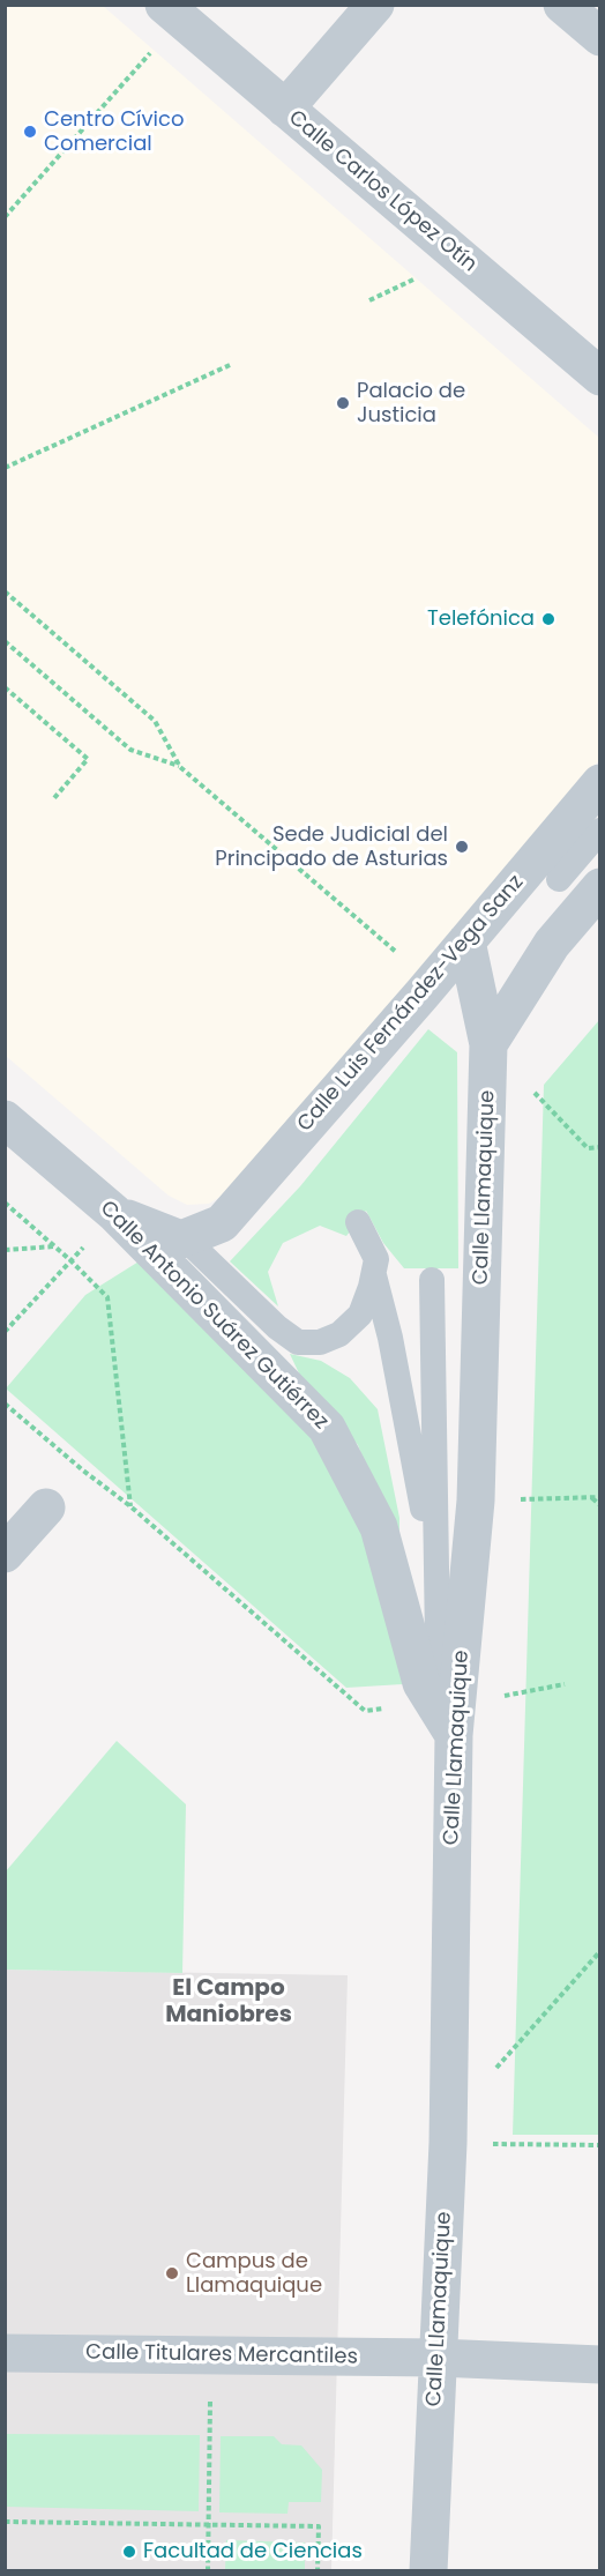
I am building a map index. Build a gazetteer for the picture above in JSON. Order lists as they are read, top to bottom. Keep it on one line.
{"streets":{"street":["Calle Carlos López Otín","Calle Luis Fernández-Vega Sanz","Calle Llamaquique","Calle Antonio Suárez Gutiérrez","Calle Titulares Mercantiles"]},"crossings":[["Calle Luis Fernández-Vega Sanz","Calle Llamaquique"],["Calle Llamaquique","Calle Antonio Suárez Gutiérrez"],["Calle Llamaquique","Calle Titulares Mercantiles"]],"districts":["El Campo Maniobres"],"places":["Centro Cívico Comercial","Palacio de Justicia","Telefónica","Sede Judicial del Principado de Asturias","Campus de Llamaquique","Facultad de Ciencias"]}
